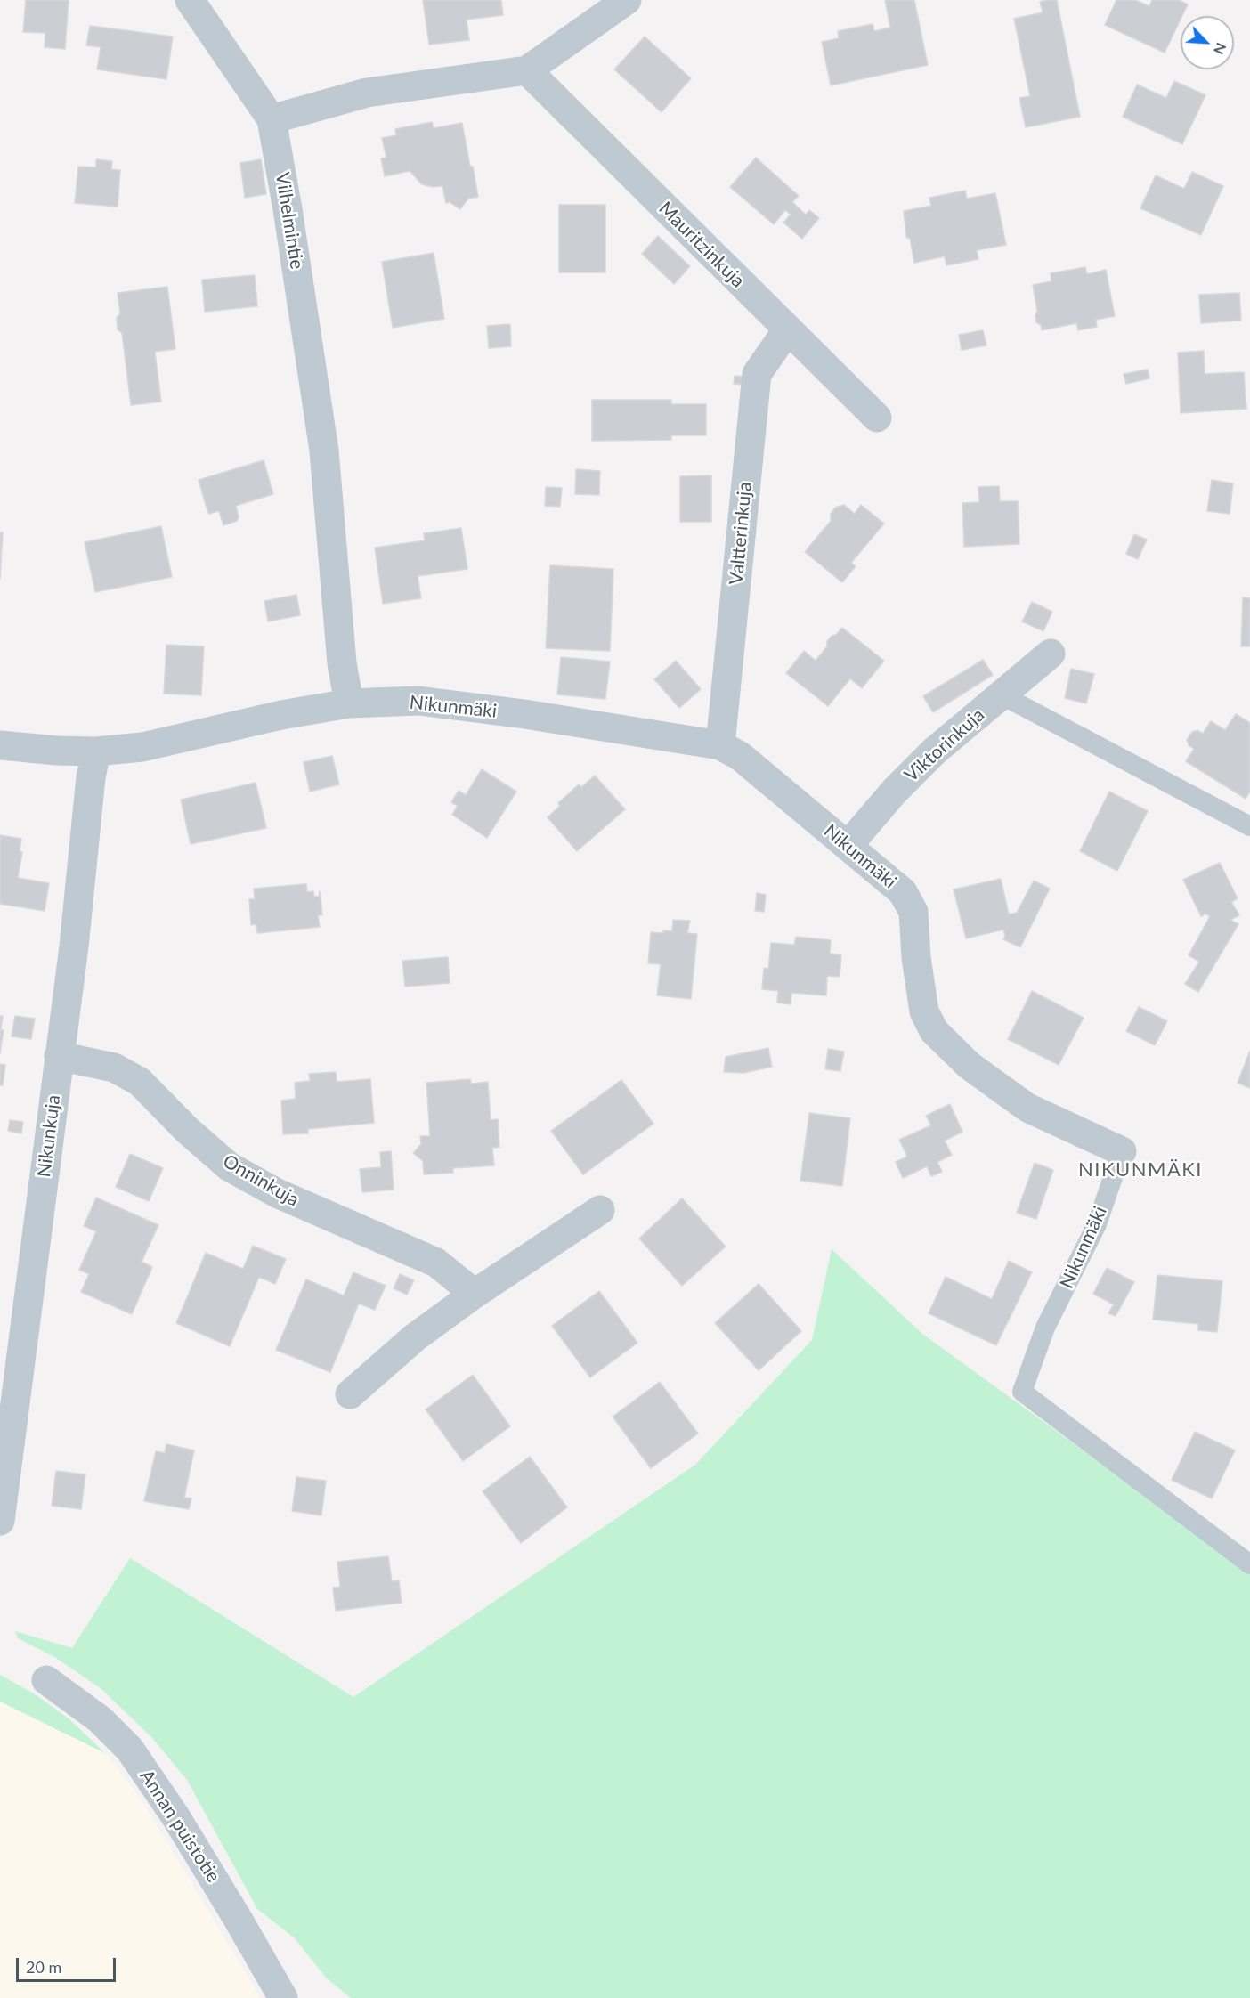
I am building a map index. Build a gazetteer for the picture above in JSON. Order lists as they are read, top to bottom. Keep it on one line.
{"streets":{"street":["Vilhelmintie","Mauritzinkuja","Valtterinkuja","Nikunmäki","Viktorinkuja","Nikunkuja","Onninkuja","Annan puistotie"]},"crossings":[["Vilhelmintie","Nikunmäki"],["Mauritzinkuja","Valtterinkuja"],["Valtterinkuja","Nikunmäki"],["Nikunmäki","Viktorinkuja"],["Nikunmäki","Nikunkuja"],["Nikunkuja","Onninkuja"]],"districts":["NIKUNMÄKI"],"scale_bar":"20 m","north":"bottom right"}
